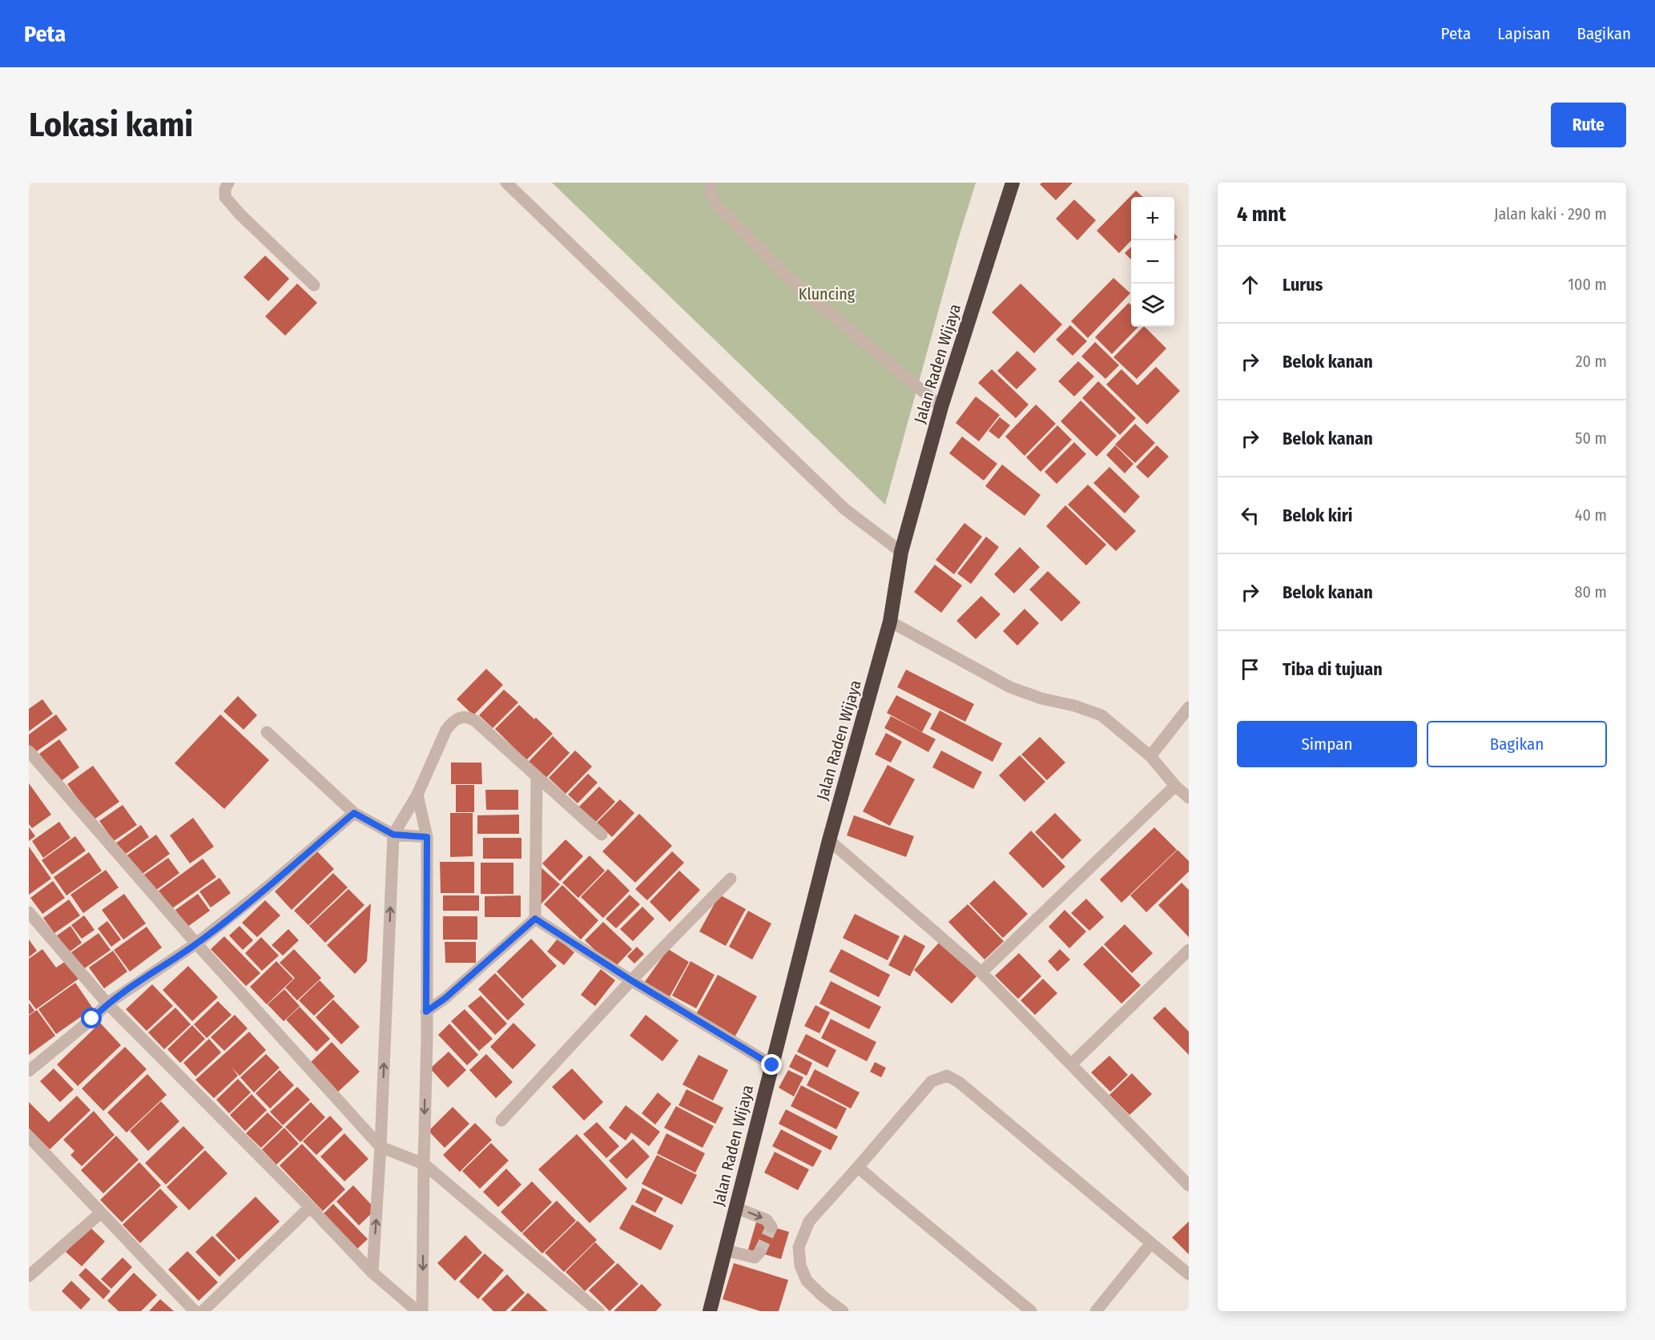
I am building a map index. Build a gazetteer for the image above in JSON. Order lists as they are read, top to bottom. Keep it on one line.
{"streets":{"highway":["Jalan Raden Wijaya"]},"parks":["Kluncing"],"page":{"header":"Peta","nav":["Peta","Lapisan","Bagikan"],"buttons":["Rute",["Simpan","Bagikan"]],"title":"Lokasi kami","heading":["4 mnt","Jalan kaki · 290 m"],"map_buttons":["+","−"],"list":[["Lurus","100 m"],["Belok kanan","20 m"],["Belok kanan","50 m"],["Belok kiri","40 m"],["Belok kanan","80 m"],"Tiba di tujuan"]}}
